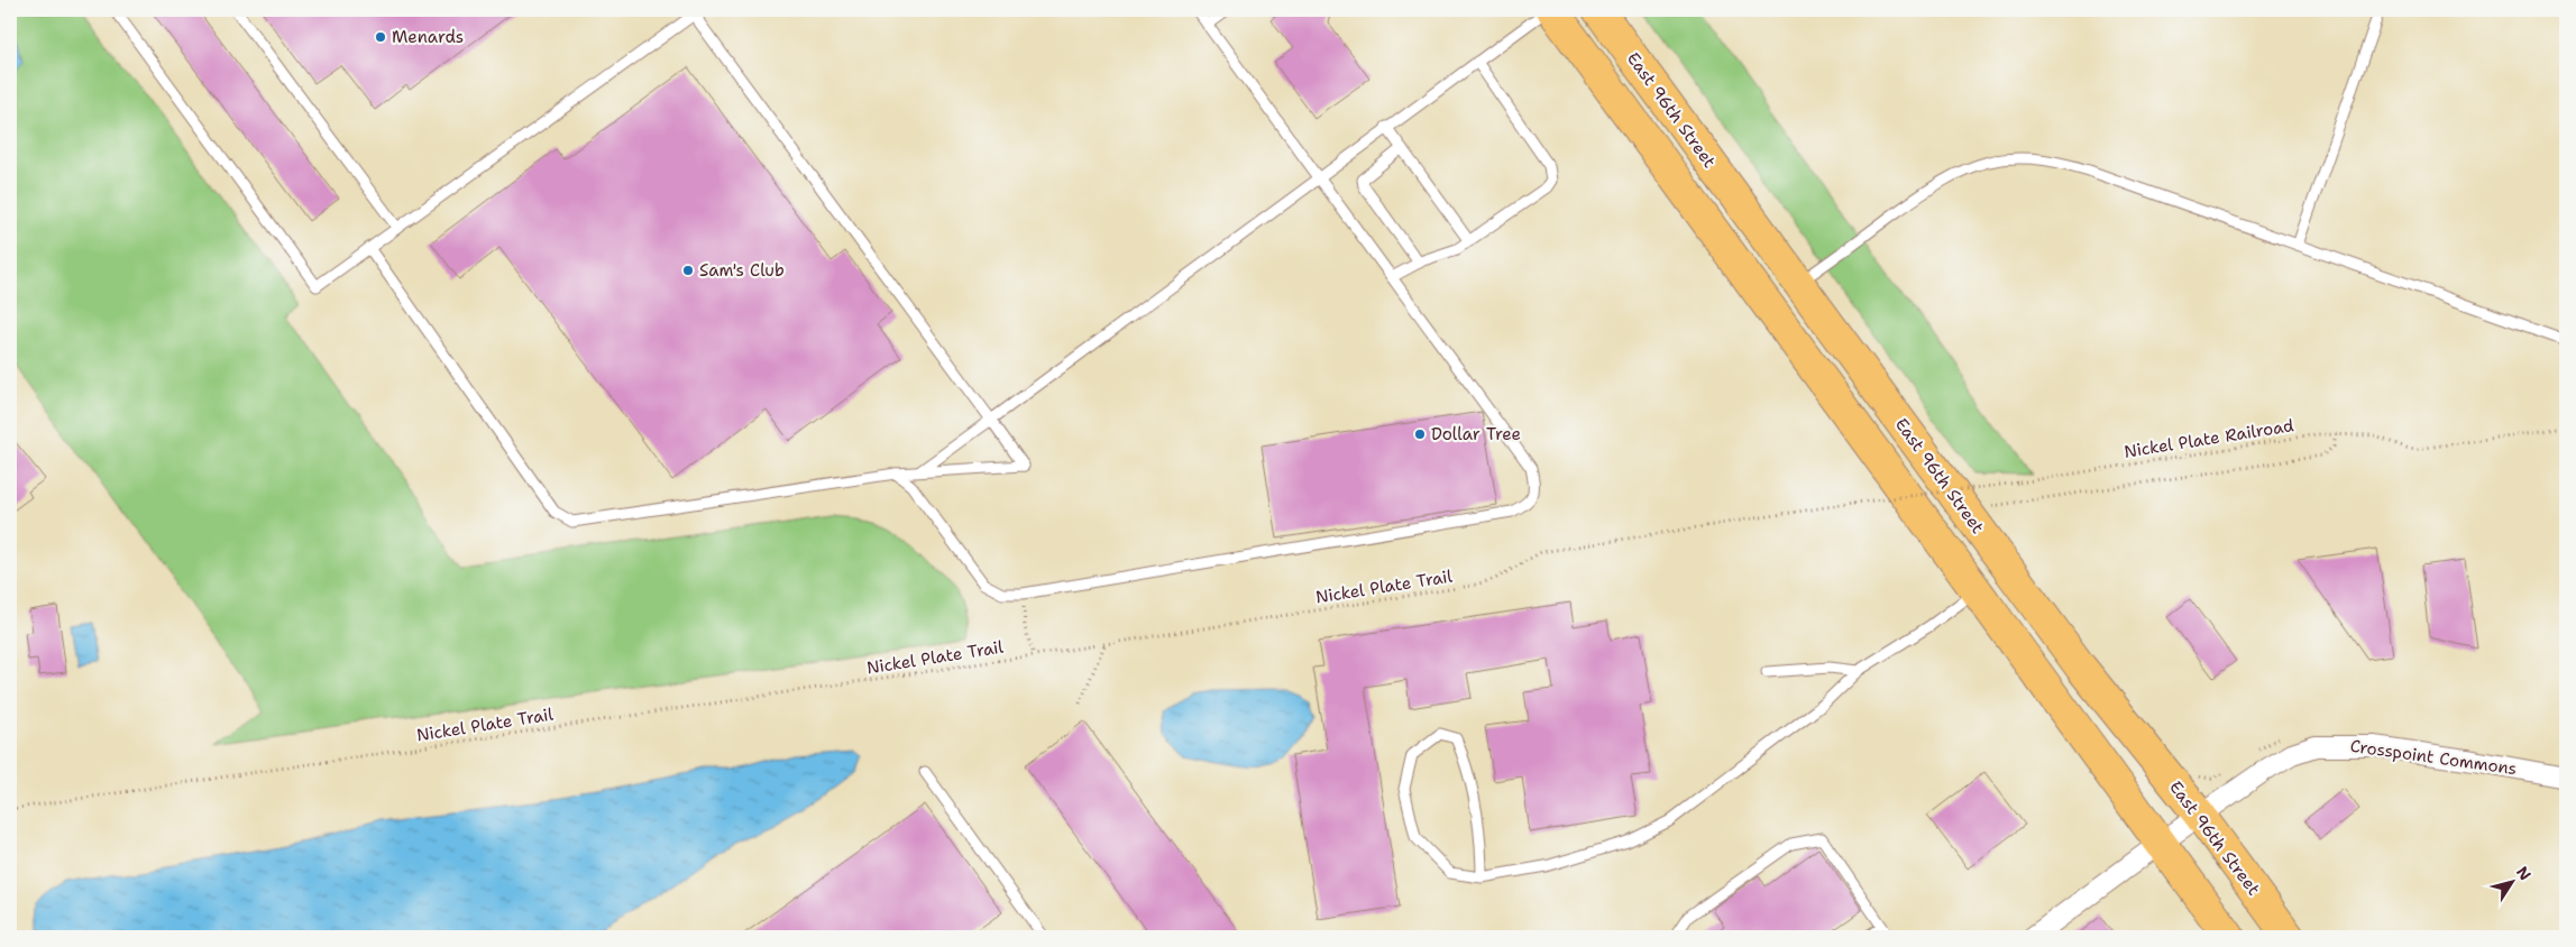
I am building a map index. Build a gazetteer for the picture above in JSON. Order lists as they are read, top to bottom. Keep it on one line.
{"streets":{"main road":["East 96th Street"],"street":["Crosspoint Commons"],"path":["Nickel Plate Railroad","Nickel Plate Trail"]},"crossings":[["East 96th Street","Crosspoint Commons"],["Nickel Plate Railroad","Nickel Plate Trail"]],"places":["Menards","Sam's Club","Dollar Tree"],"north":"top right"}
